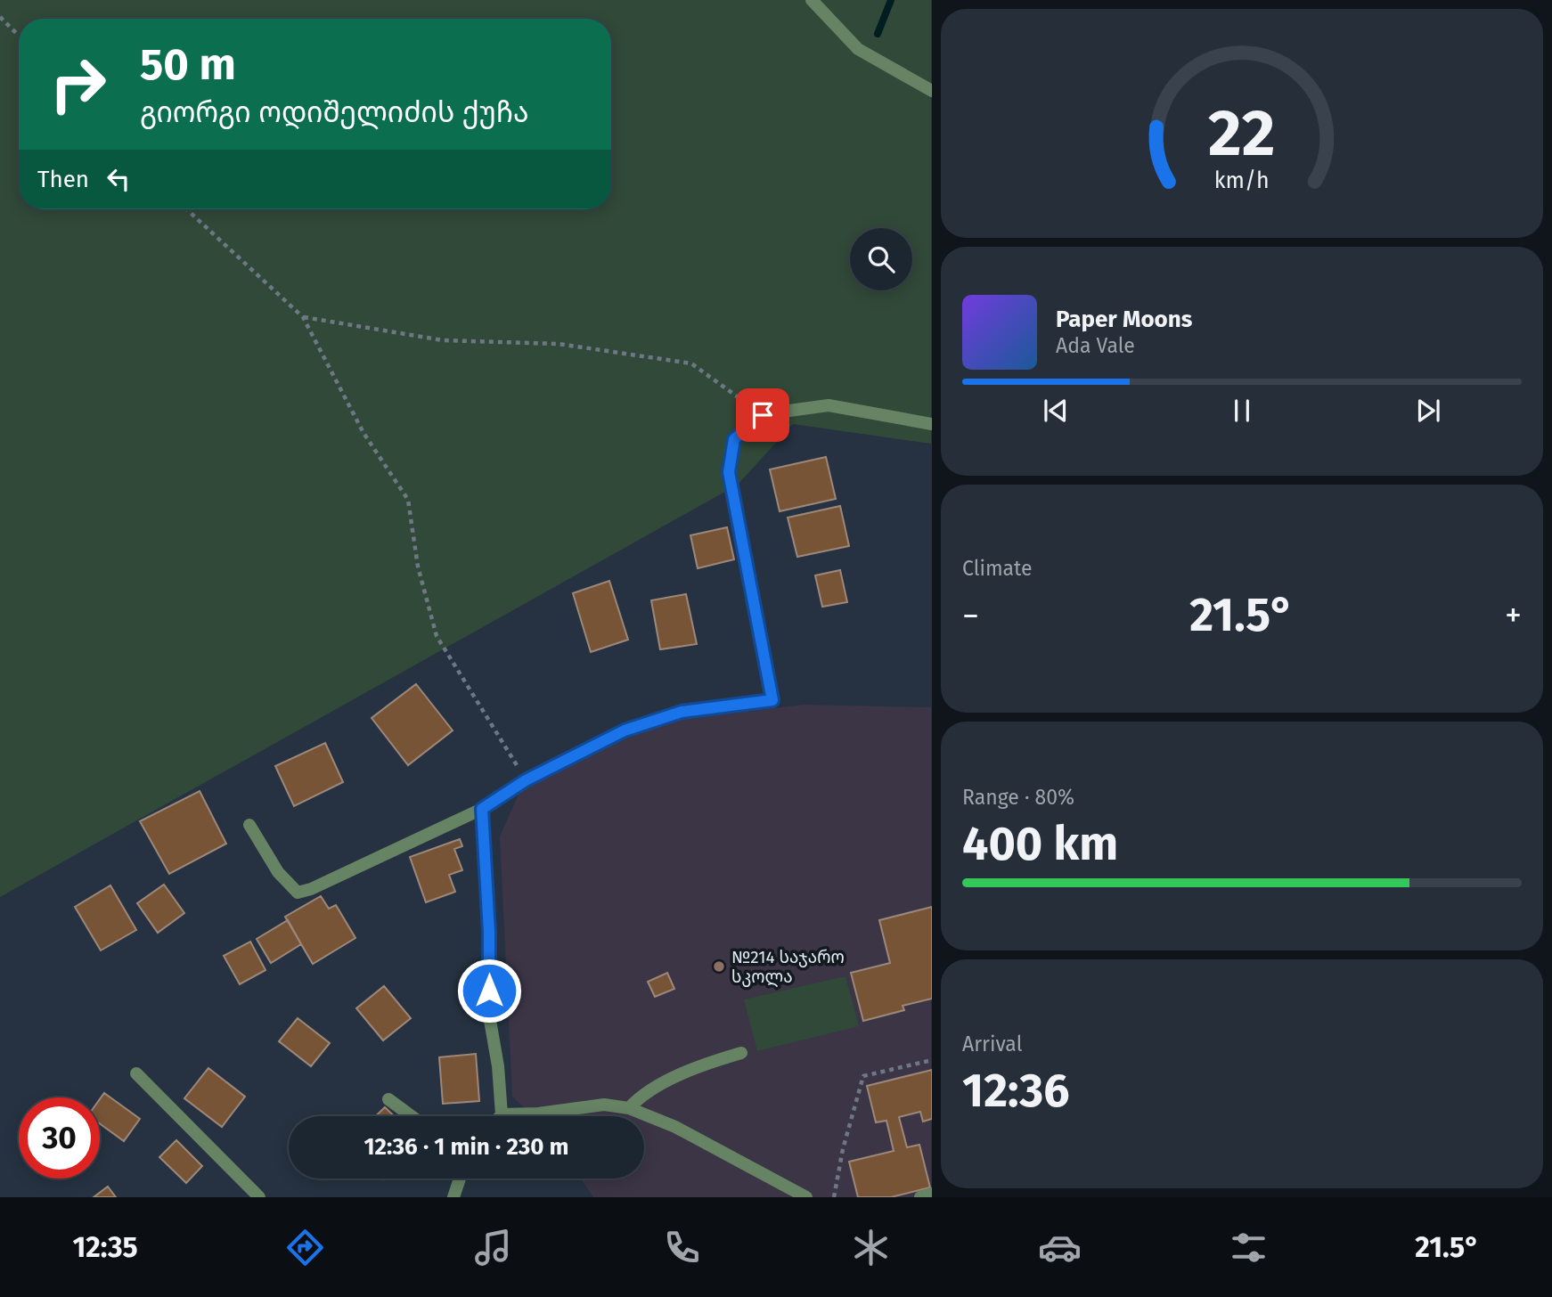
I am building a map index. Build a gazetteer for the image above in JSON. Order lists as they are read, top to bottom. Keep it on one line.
{"places":["№214 საჯარო სკოლა"],"page":{"turn":["50 m","გიორგი ოდიშელიძის ქუჩა"],"then":"Then","song":["Paper Moons","Ada Vale"],"tile":["Climate",["Range · 80%","400 km"],["Arrival","12:36"]],"heat":["−","21.5°","+"],"limit":"30","trip":"12:36 · 1 min · 230 m","tabs":["12:35","21.5°"],"gauge":["22","km/h"]}}
